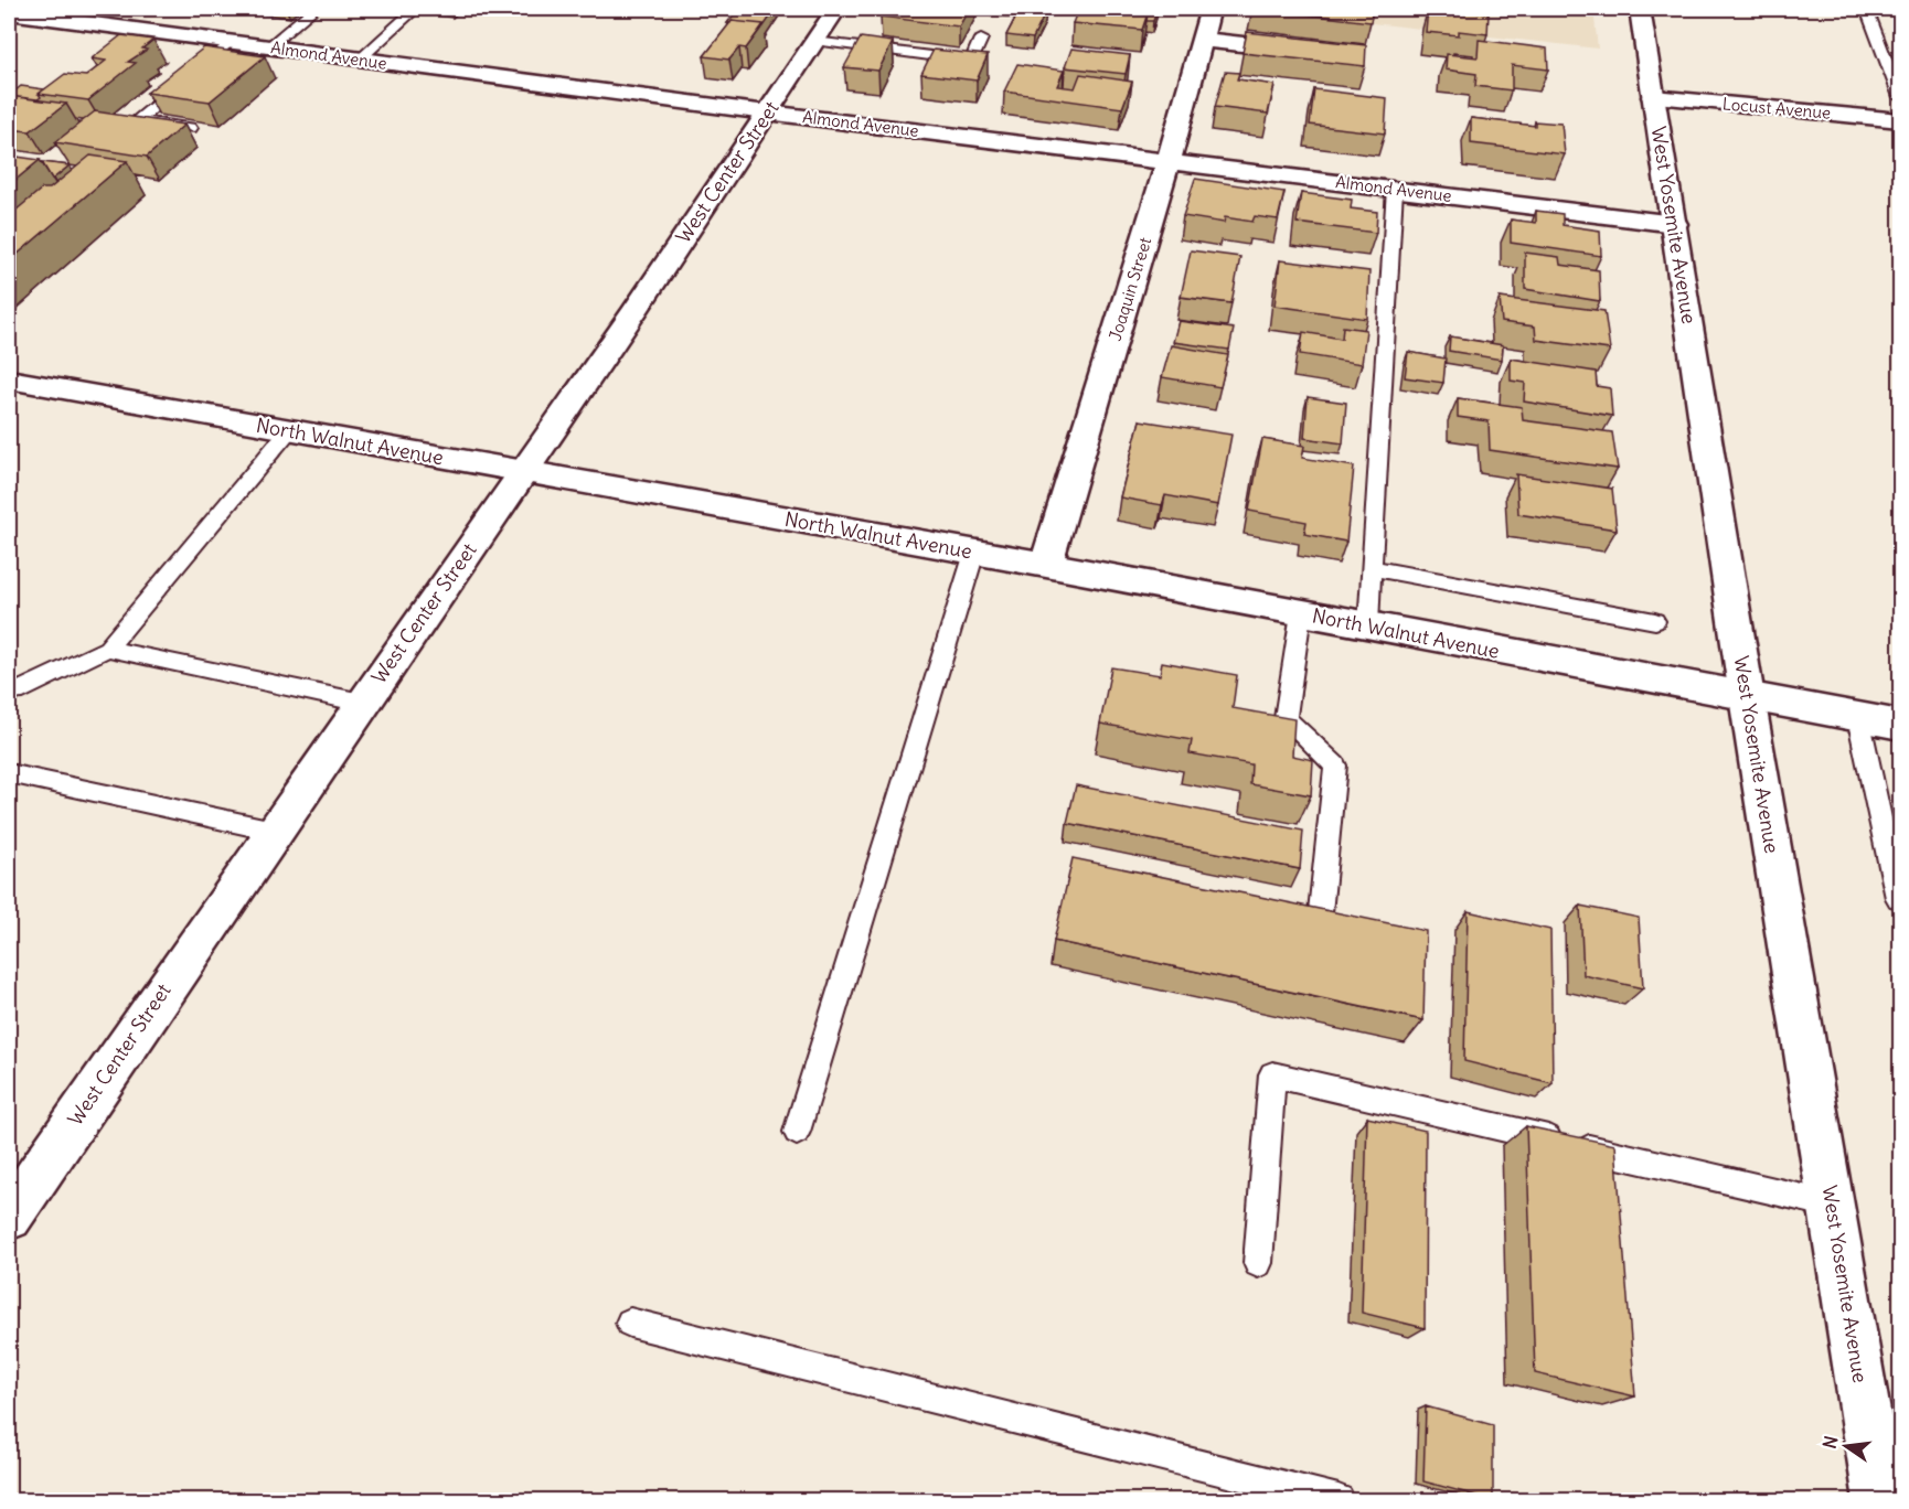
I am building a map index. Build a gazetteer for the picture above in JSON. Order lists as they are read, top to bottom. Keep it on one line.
{"streets":{"street":["Almond Avenue","Locust Avenue","West Center Street","West Yosemite Avenue","Joaquin Street","North Walnut Avenue"]},"crossings":[["Almond Avenue","West Center Street"],["Almond Avenue","West Yosemite Avenue"],["Almond Avenue","Joaquin Street"],["Locust Avenue","West Yosemite Avenue"],["West Center Street","North Walnut Avenue"],["West Yosemite Avenue","North Walnut Avenue"],["Joaquin Street","North Walnut Avenue"]],"north":"left"}
